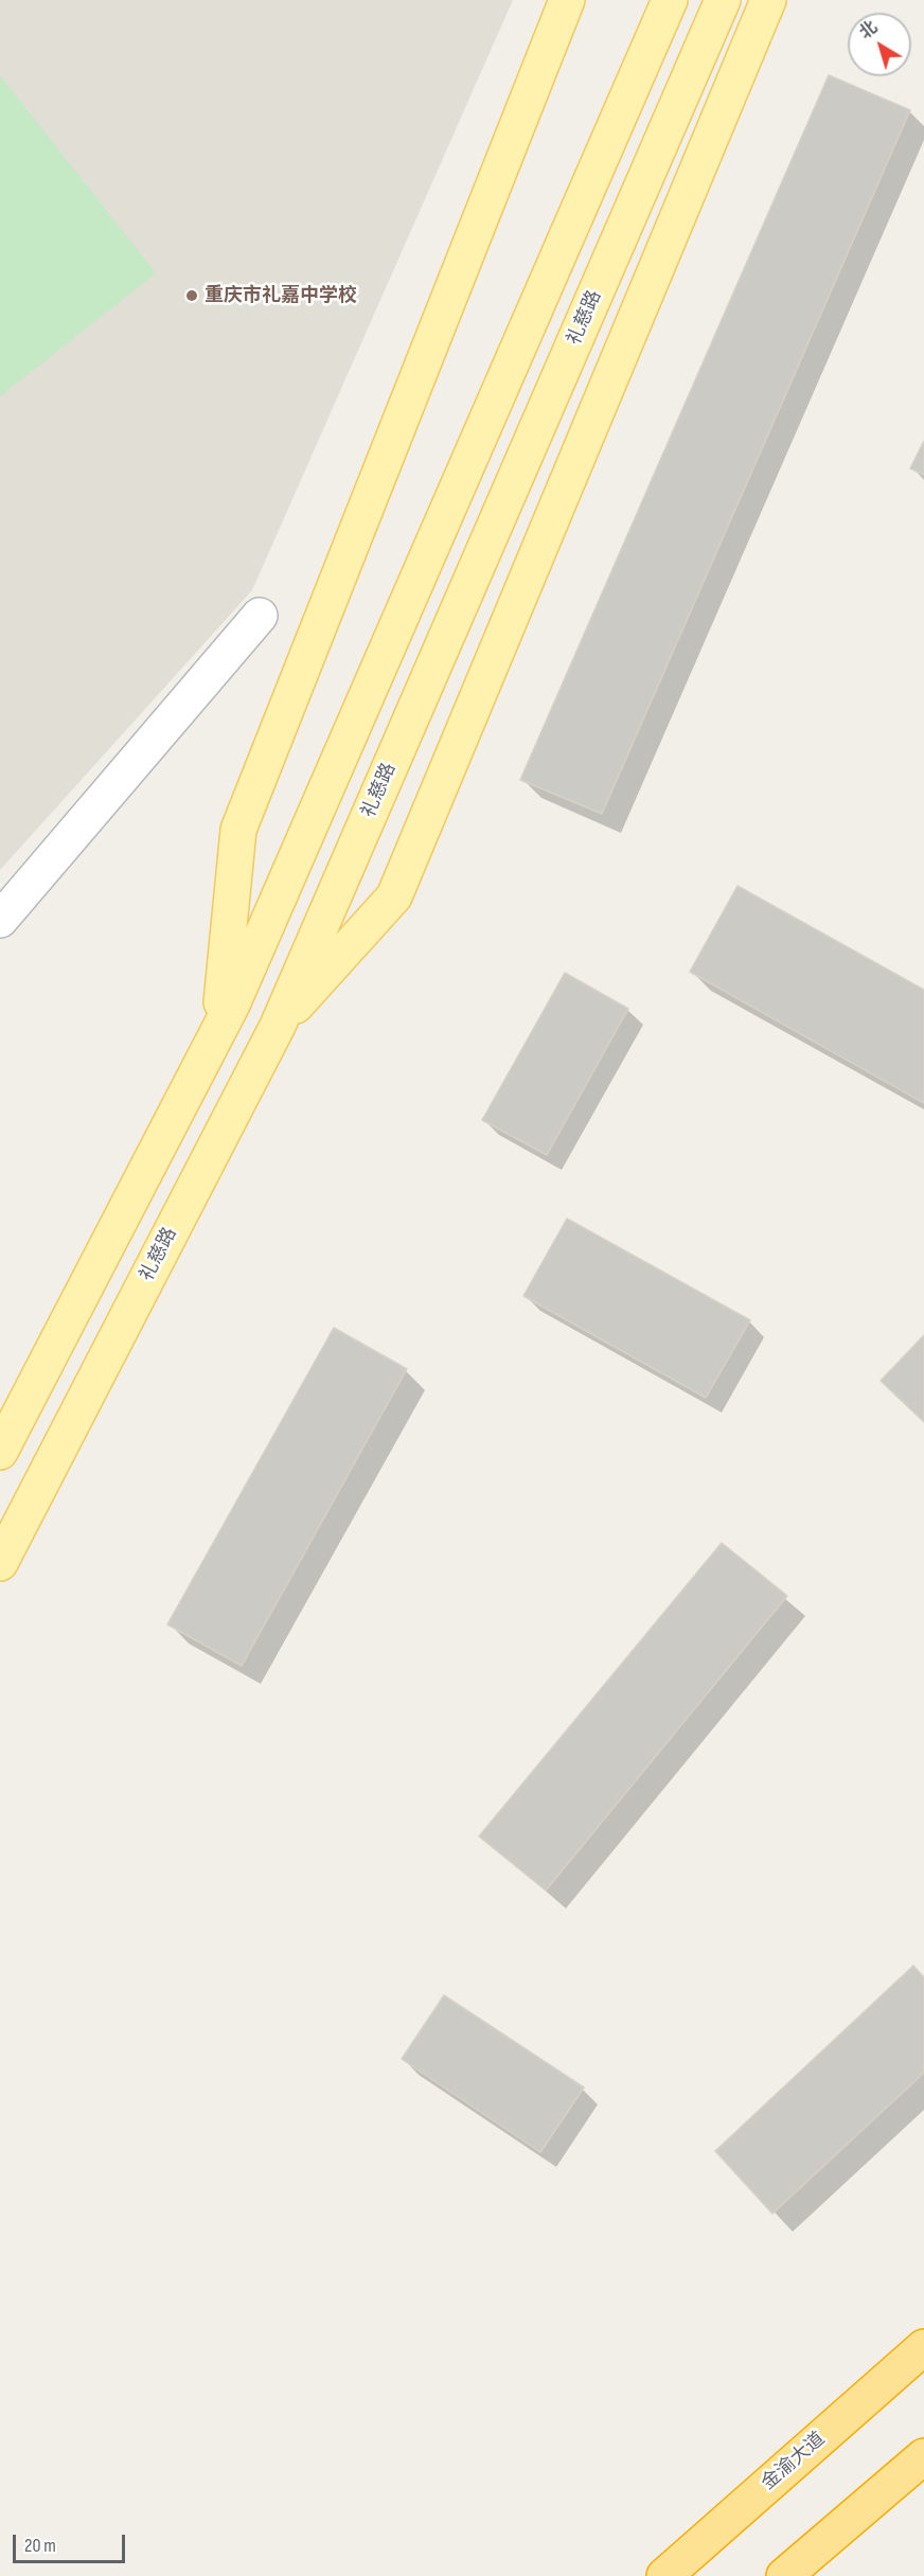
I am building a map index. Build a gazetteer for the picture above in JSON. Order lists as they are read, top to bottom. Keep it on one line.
{"streets":{"highway":["金渝大道"],"main road":["礼慈路"]},"places":["重庆市礼嘉中学校"],"scale_bar":"20 m","north":"top left"}
